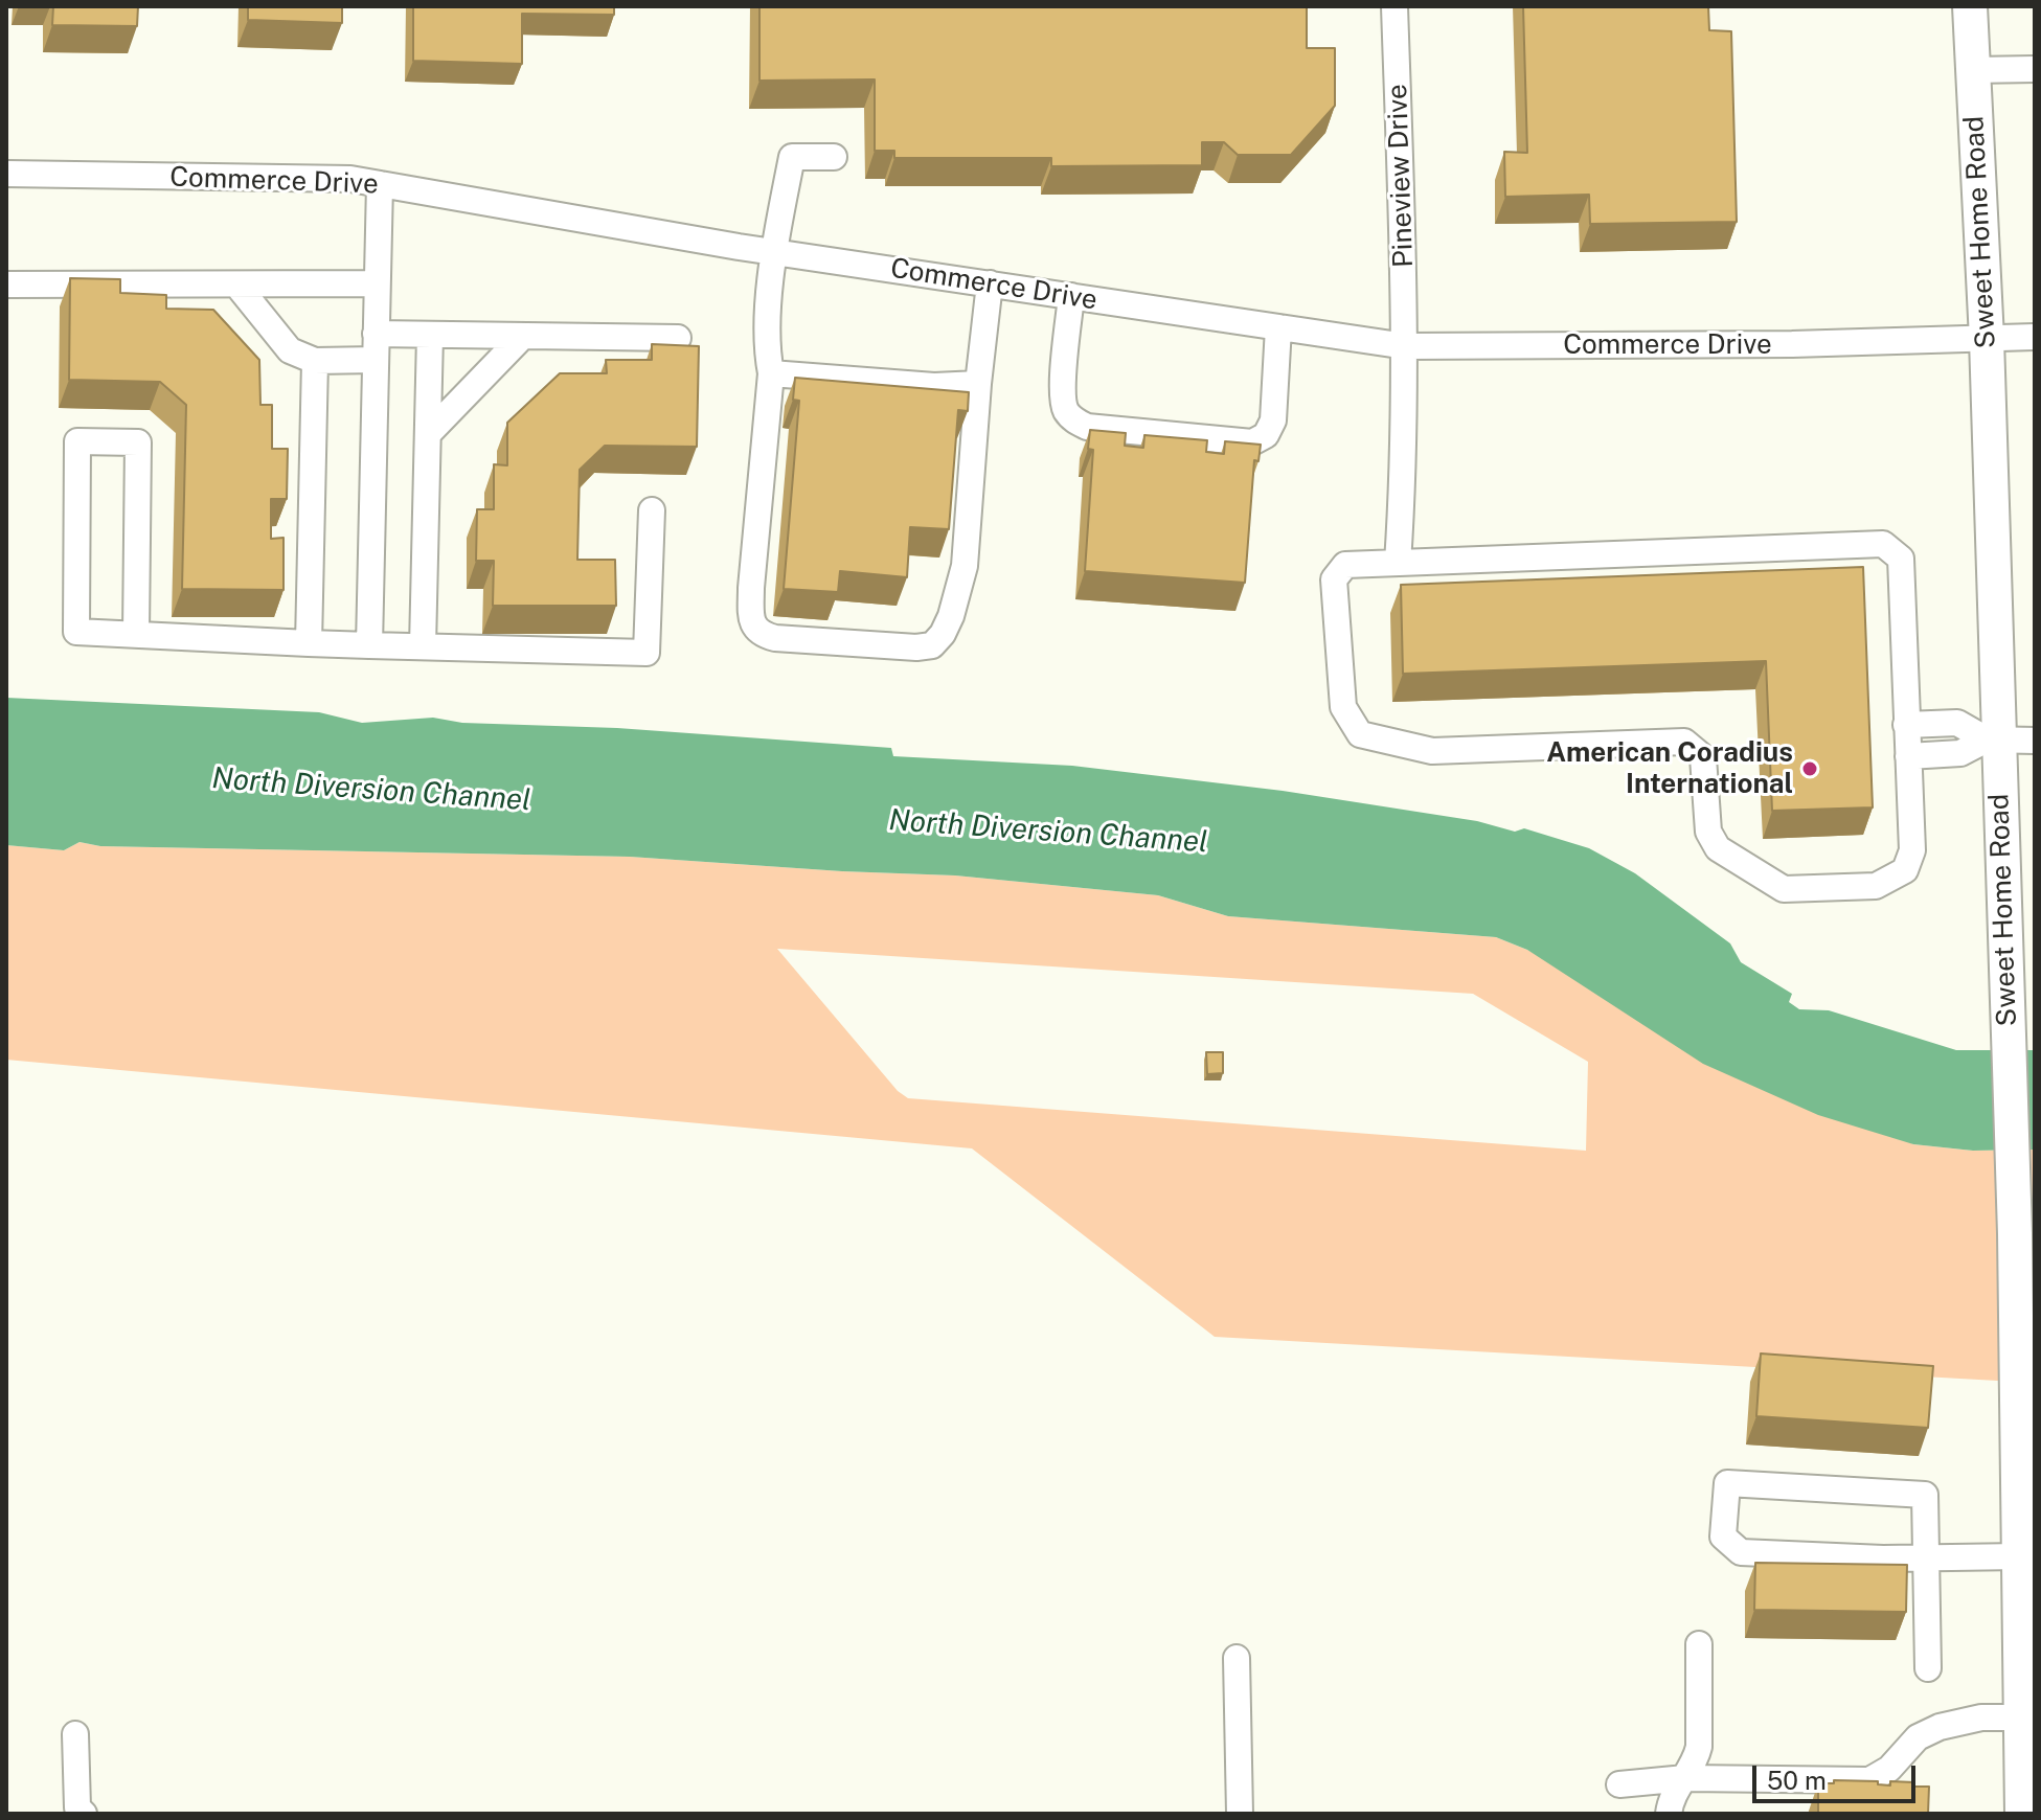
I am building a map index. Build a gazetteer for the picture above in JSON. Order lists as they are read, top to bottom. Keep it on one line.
{"streets":{"main road":["Sweet Home Road"],"street":["Pineview Drive","Commerce Drive"]},"crossings":[["Pineview Drive","Commerce Drive"],["Commerce Drive","Sweet Home Road"]],"water":["North Diversion Channel"],"places":["American Coradius International"],"scale_bar":"50 m"}
